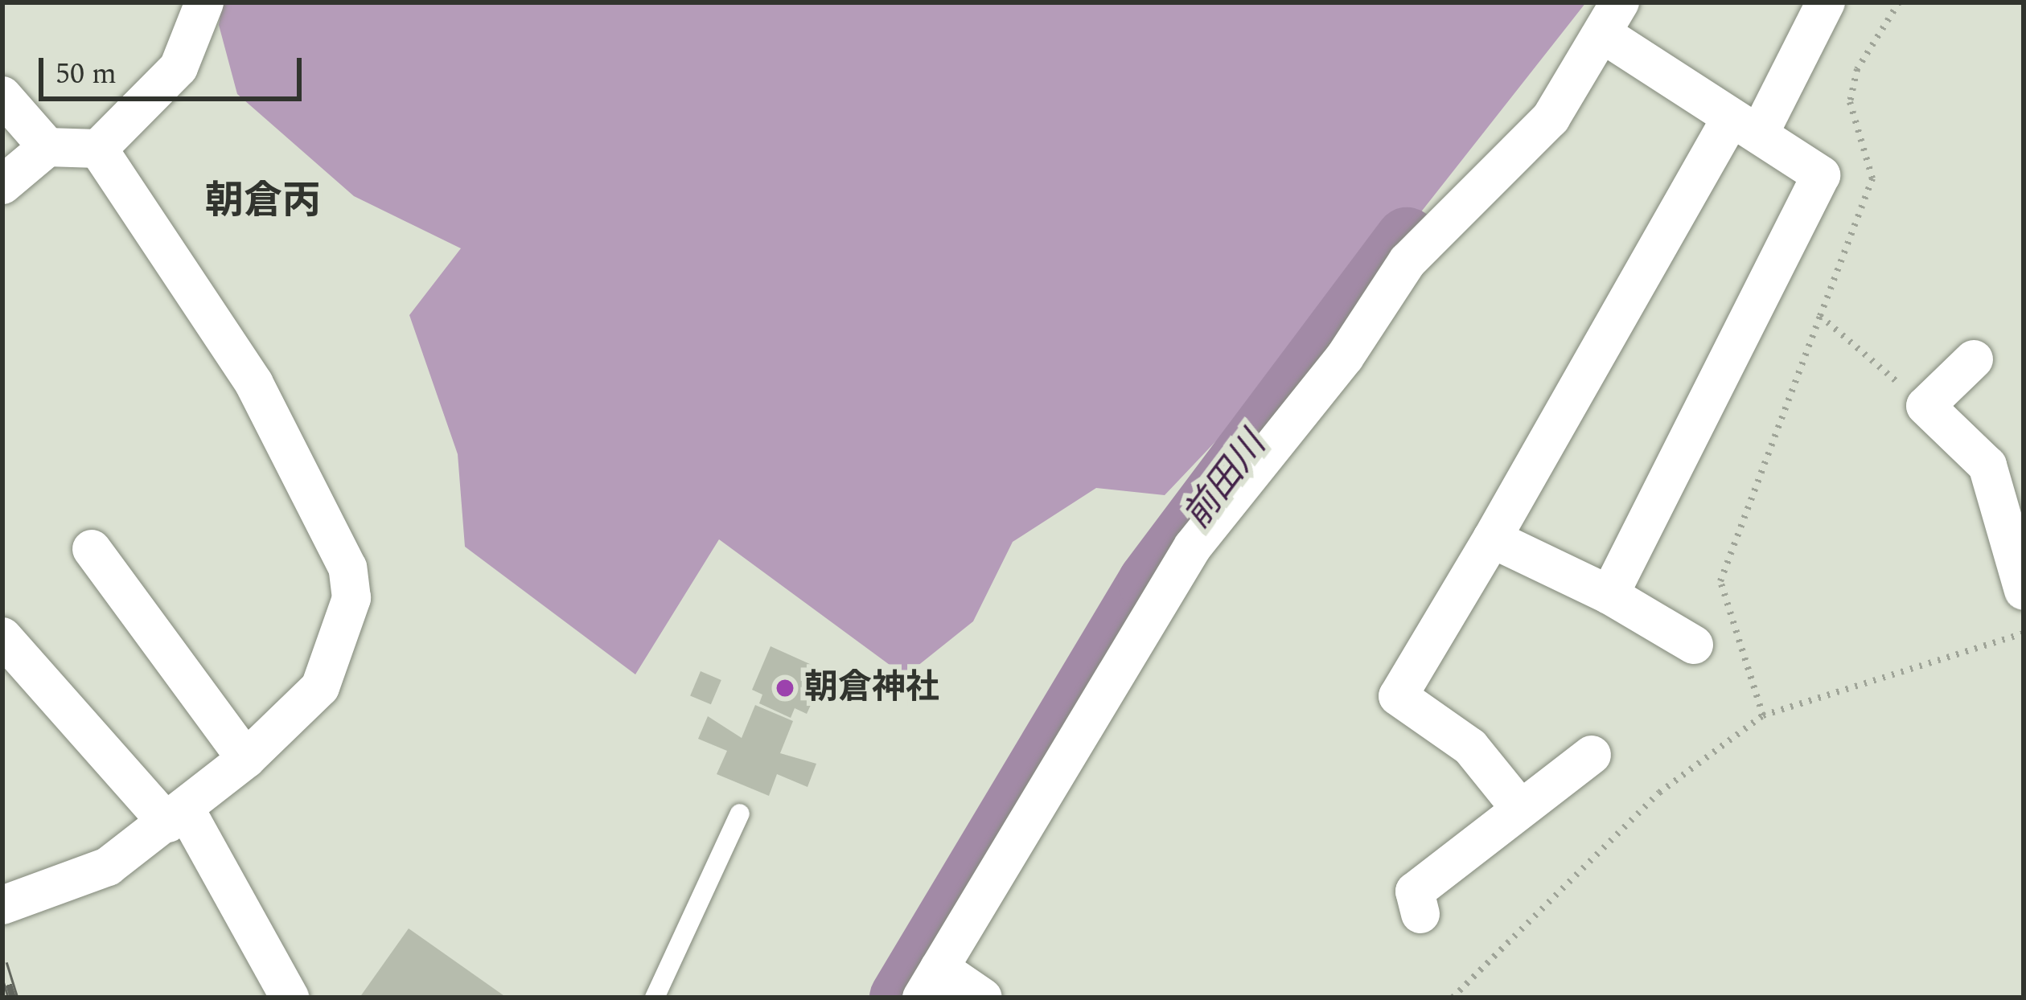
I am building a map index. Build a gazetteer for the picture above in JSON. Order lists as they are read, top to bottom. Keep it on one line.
{"districts":["朝倉丙"],"water":["前田川"],"places":["朝倉神社"],"scale_bar":"50 m"}
